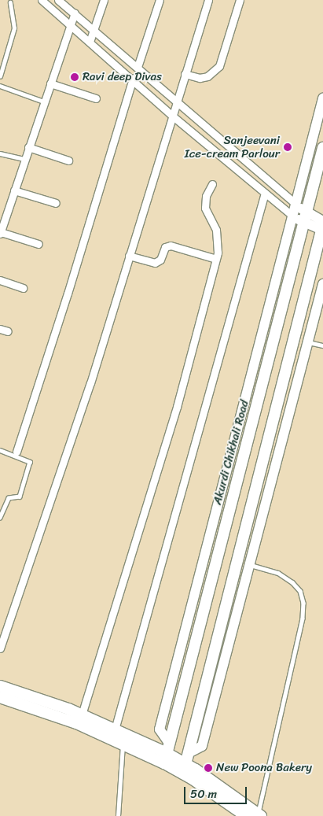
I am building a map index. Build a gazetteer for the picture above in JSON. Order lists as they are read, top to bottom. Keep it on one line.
{"streets":{"main road":["Akurdi Chikhali Road"]},"places":["Ravi deep Divas","Sanjeevani Ice-cream Parlour","New Poona Bakery"],"scale_bar":"50 m"}
